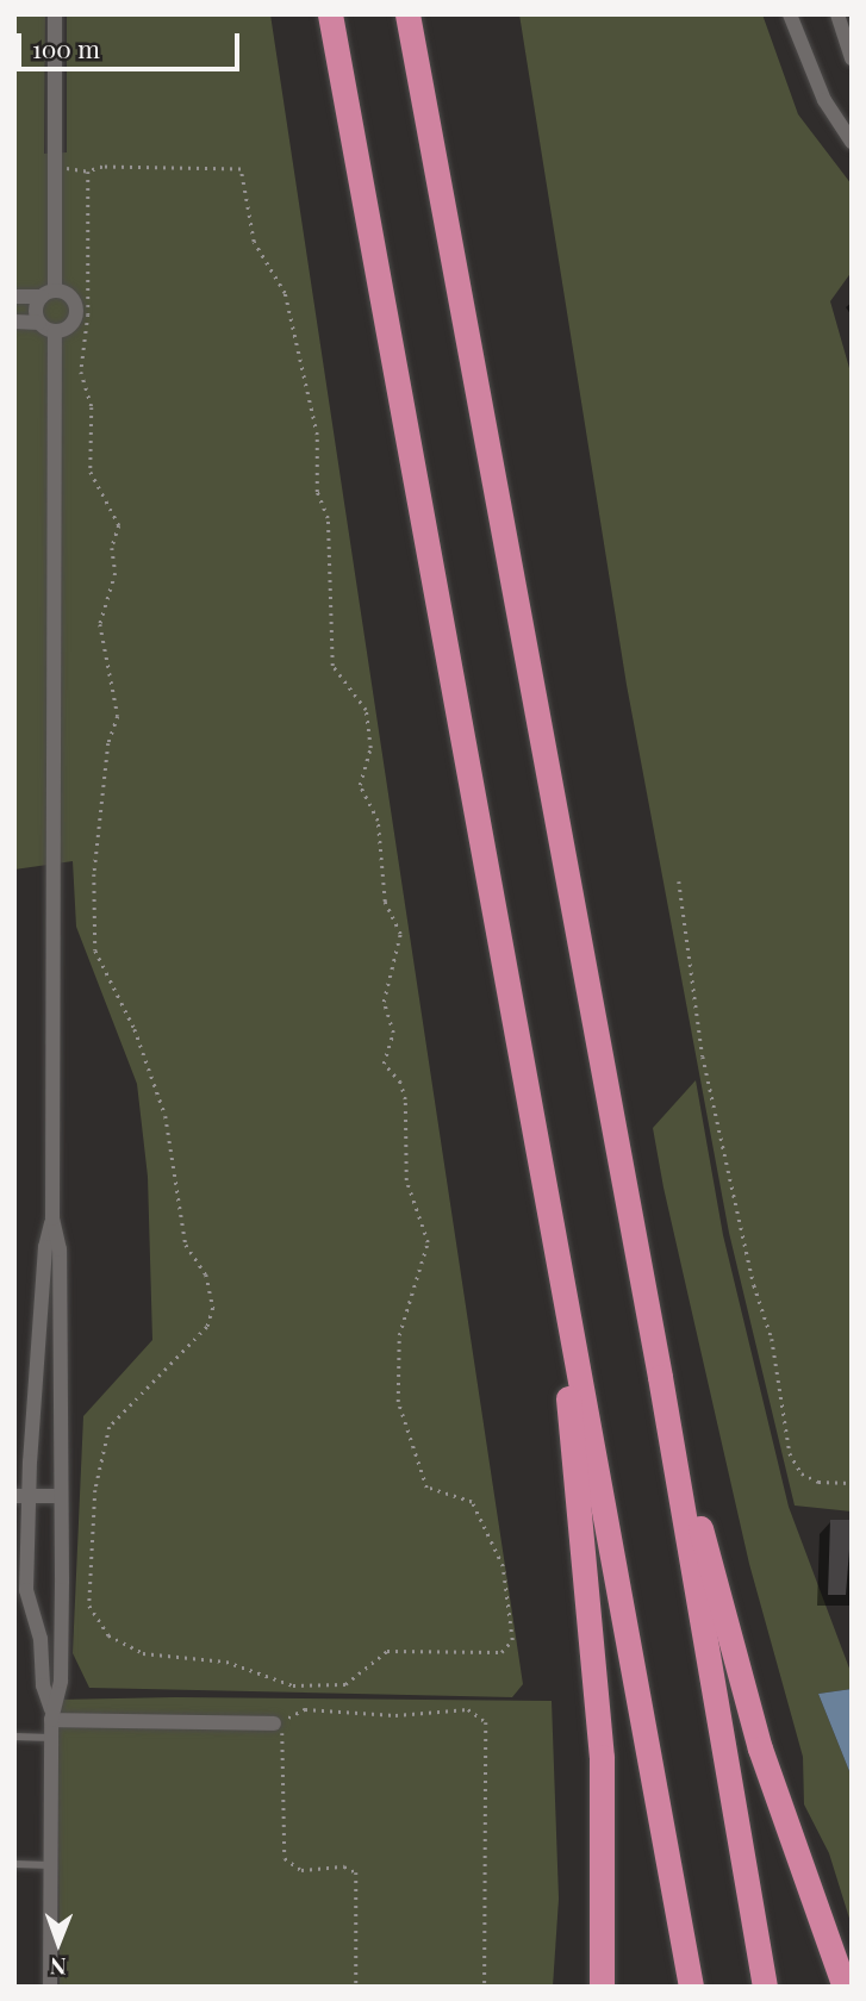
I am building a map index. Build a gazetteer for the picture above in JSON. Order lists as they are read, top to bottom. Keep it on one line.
{"scale_bar":"100 m","north":"bottom"}
